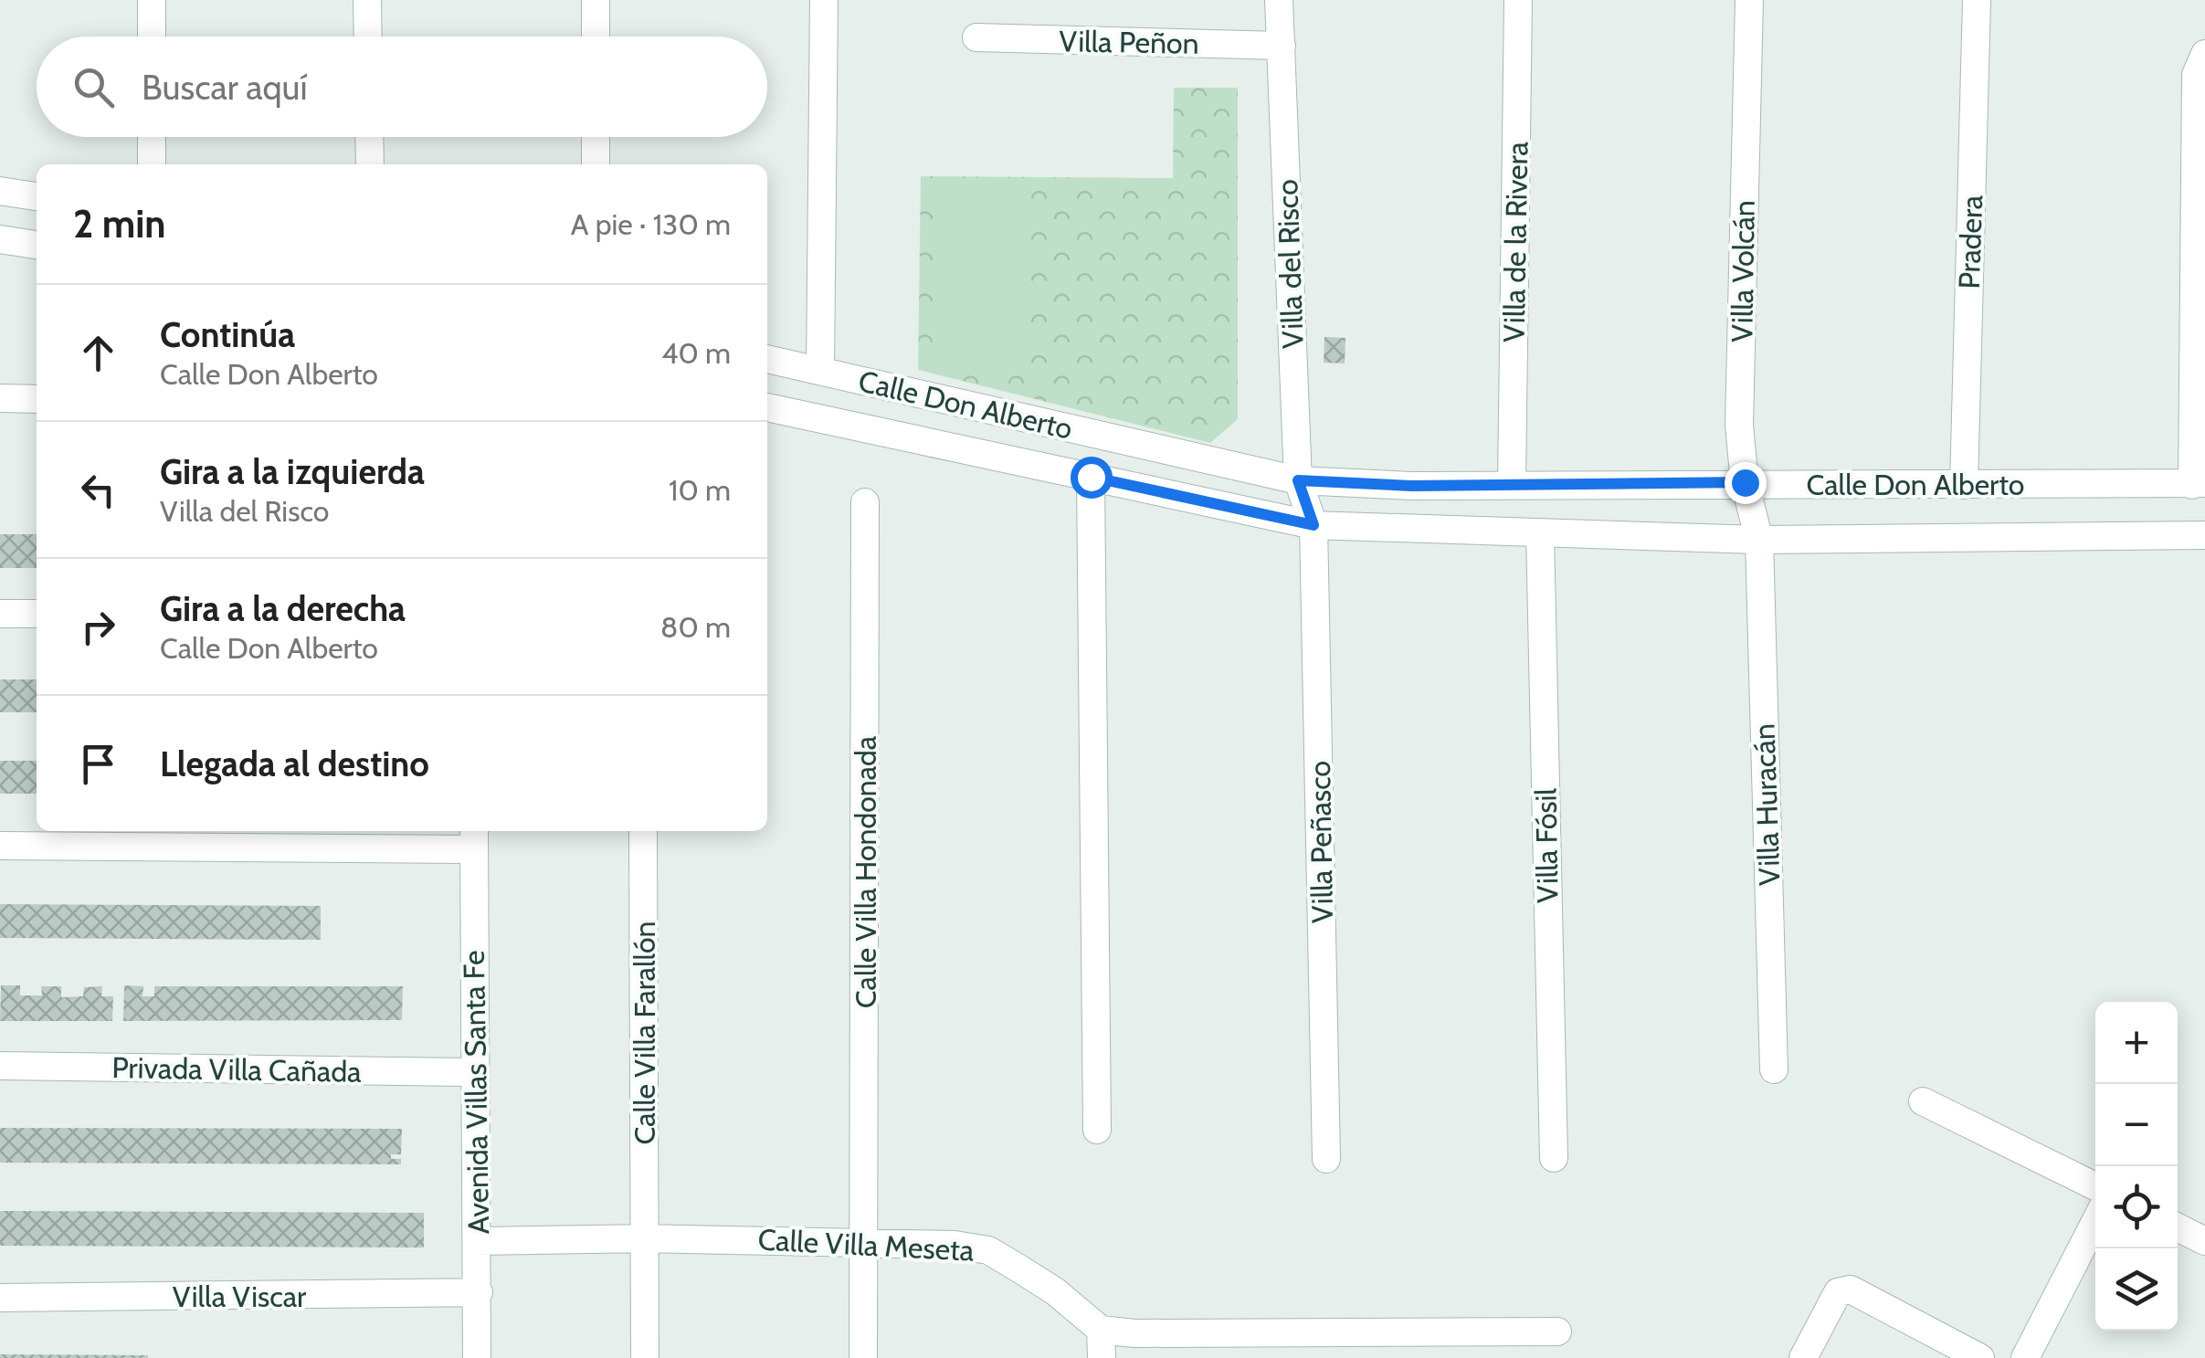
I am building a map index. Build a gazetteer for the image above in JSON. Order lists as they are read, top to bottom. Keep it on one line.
{"streets":{"street":["Villa Peñon","Villa de la Rivera","Pradera","Villa del Risco","Villa Volcán","Calle Don Alberto","Villa Huracán","Villa Peñasco","Villa Fósil","Calle Villa Hondonada","Calle Villa Farallón","Privada Villa Cañada","Avenida Villas Santa Fe","Calle Villa Meseta","Villa Viscar"]},"crossings":[["Villa Peñon","Villa del Risco"],["Villa de la Rivera","Calle Don Alberto"],["Pradera","Calle Don Alberto"],["Villa del Risco","Calle Don Alberto"],["Villa del Risco","Villa Peñasco"],["Villa Volcán","Calle Don Alberto"],["Villa Volcán","Villa Huracán"],["Calle Don Alberto","Villa Huracán"],["Calle Don Alberto","Villa Peñasco"],["Calle Don Alberto","Villa Fósil"],["Calle Villa Hondonada","Calle Villa Meseta"],["Calle Villa Farallón","Calle Villa Meseta"],["Privada Villa Cañada","Avenida Villas Santa Fe"],["Avenida Villas Santa Fe","Calle Villa Meseta"],["Avenida Villas Santa Fe","Villa Viscar"]],"page":{"search":"Buscar aquí","heading":["2 min","A pie · 130 m"],"list":[["Continúa","Calle Don Alberto","40 m"],["Gira a la izquierda","Villa del Risco","10 m"],["Gira a la derecha","Calle Don Alberto","80 m"],"Llegada al destino"],"map_buttons":["+","−"]}}
